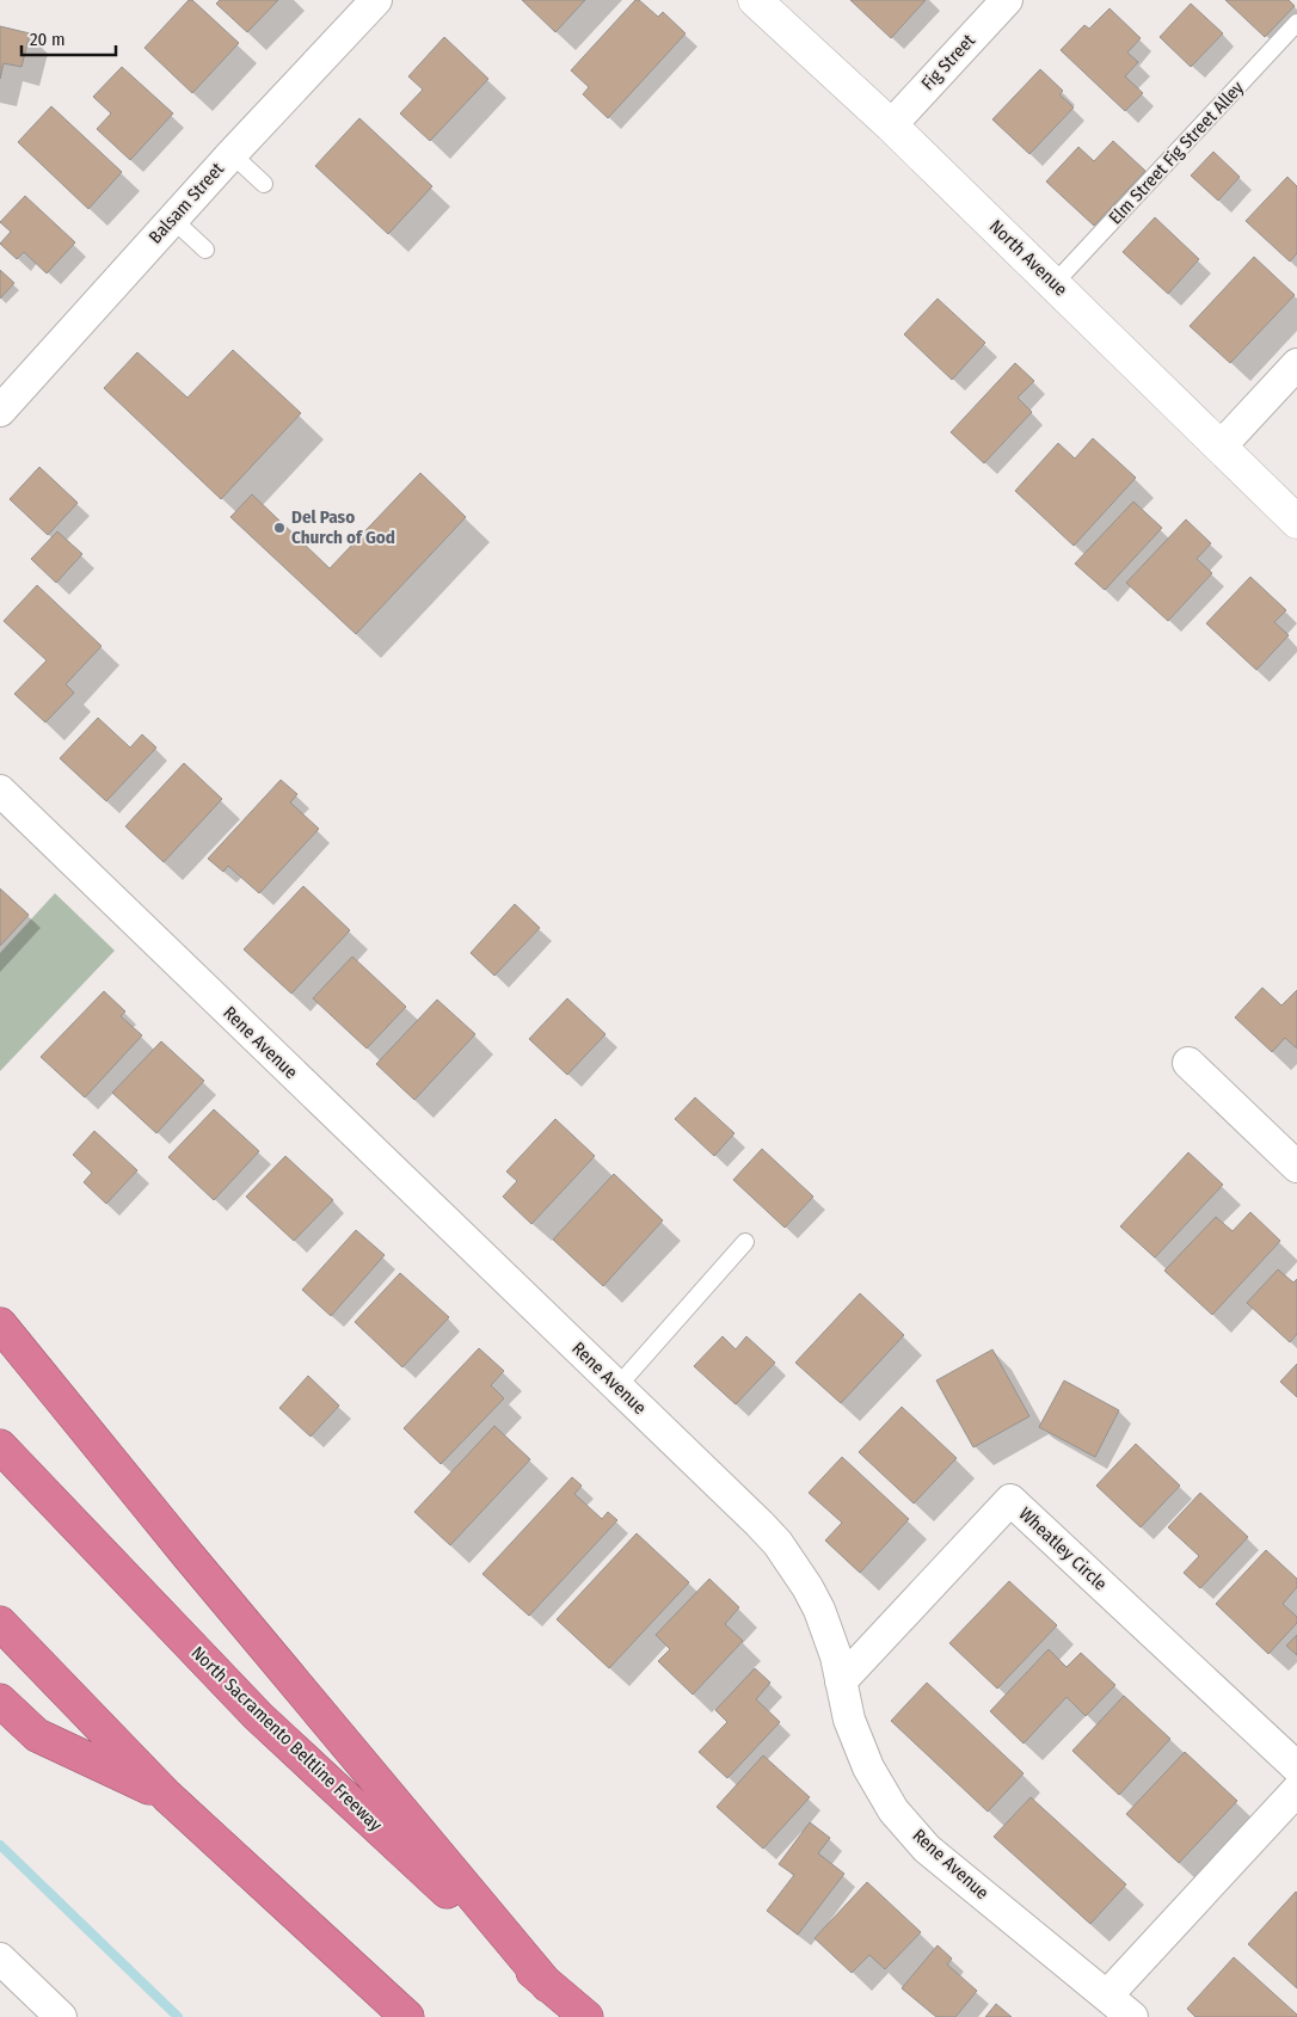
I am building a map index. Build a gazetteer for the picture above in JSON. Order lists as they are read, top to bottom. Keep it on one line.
{"streets":{"highway":["North Sacramento Beltline Freeway"],"street":["Fig Street","Balsam Street","North Avenue","Rene Avenue","Wheatley Circle"],"lane":["Elm Street Fig Street Alley"]},"crossings":[["Fig Street","North Avenue"],["Elm Street Fig Street Alley","North Avenue"],["Rene Avenue","Wheatley Circle"]],"places":["Del Paso Church of God"],"scale_bar":"20 m"}
